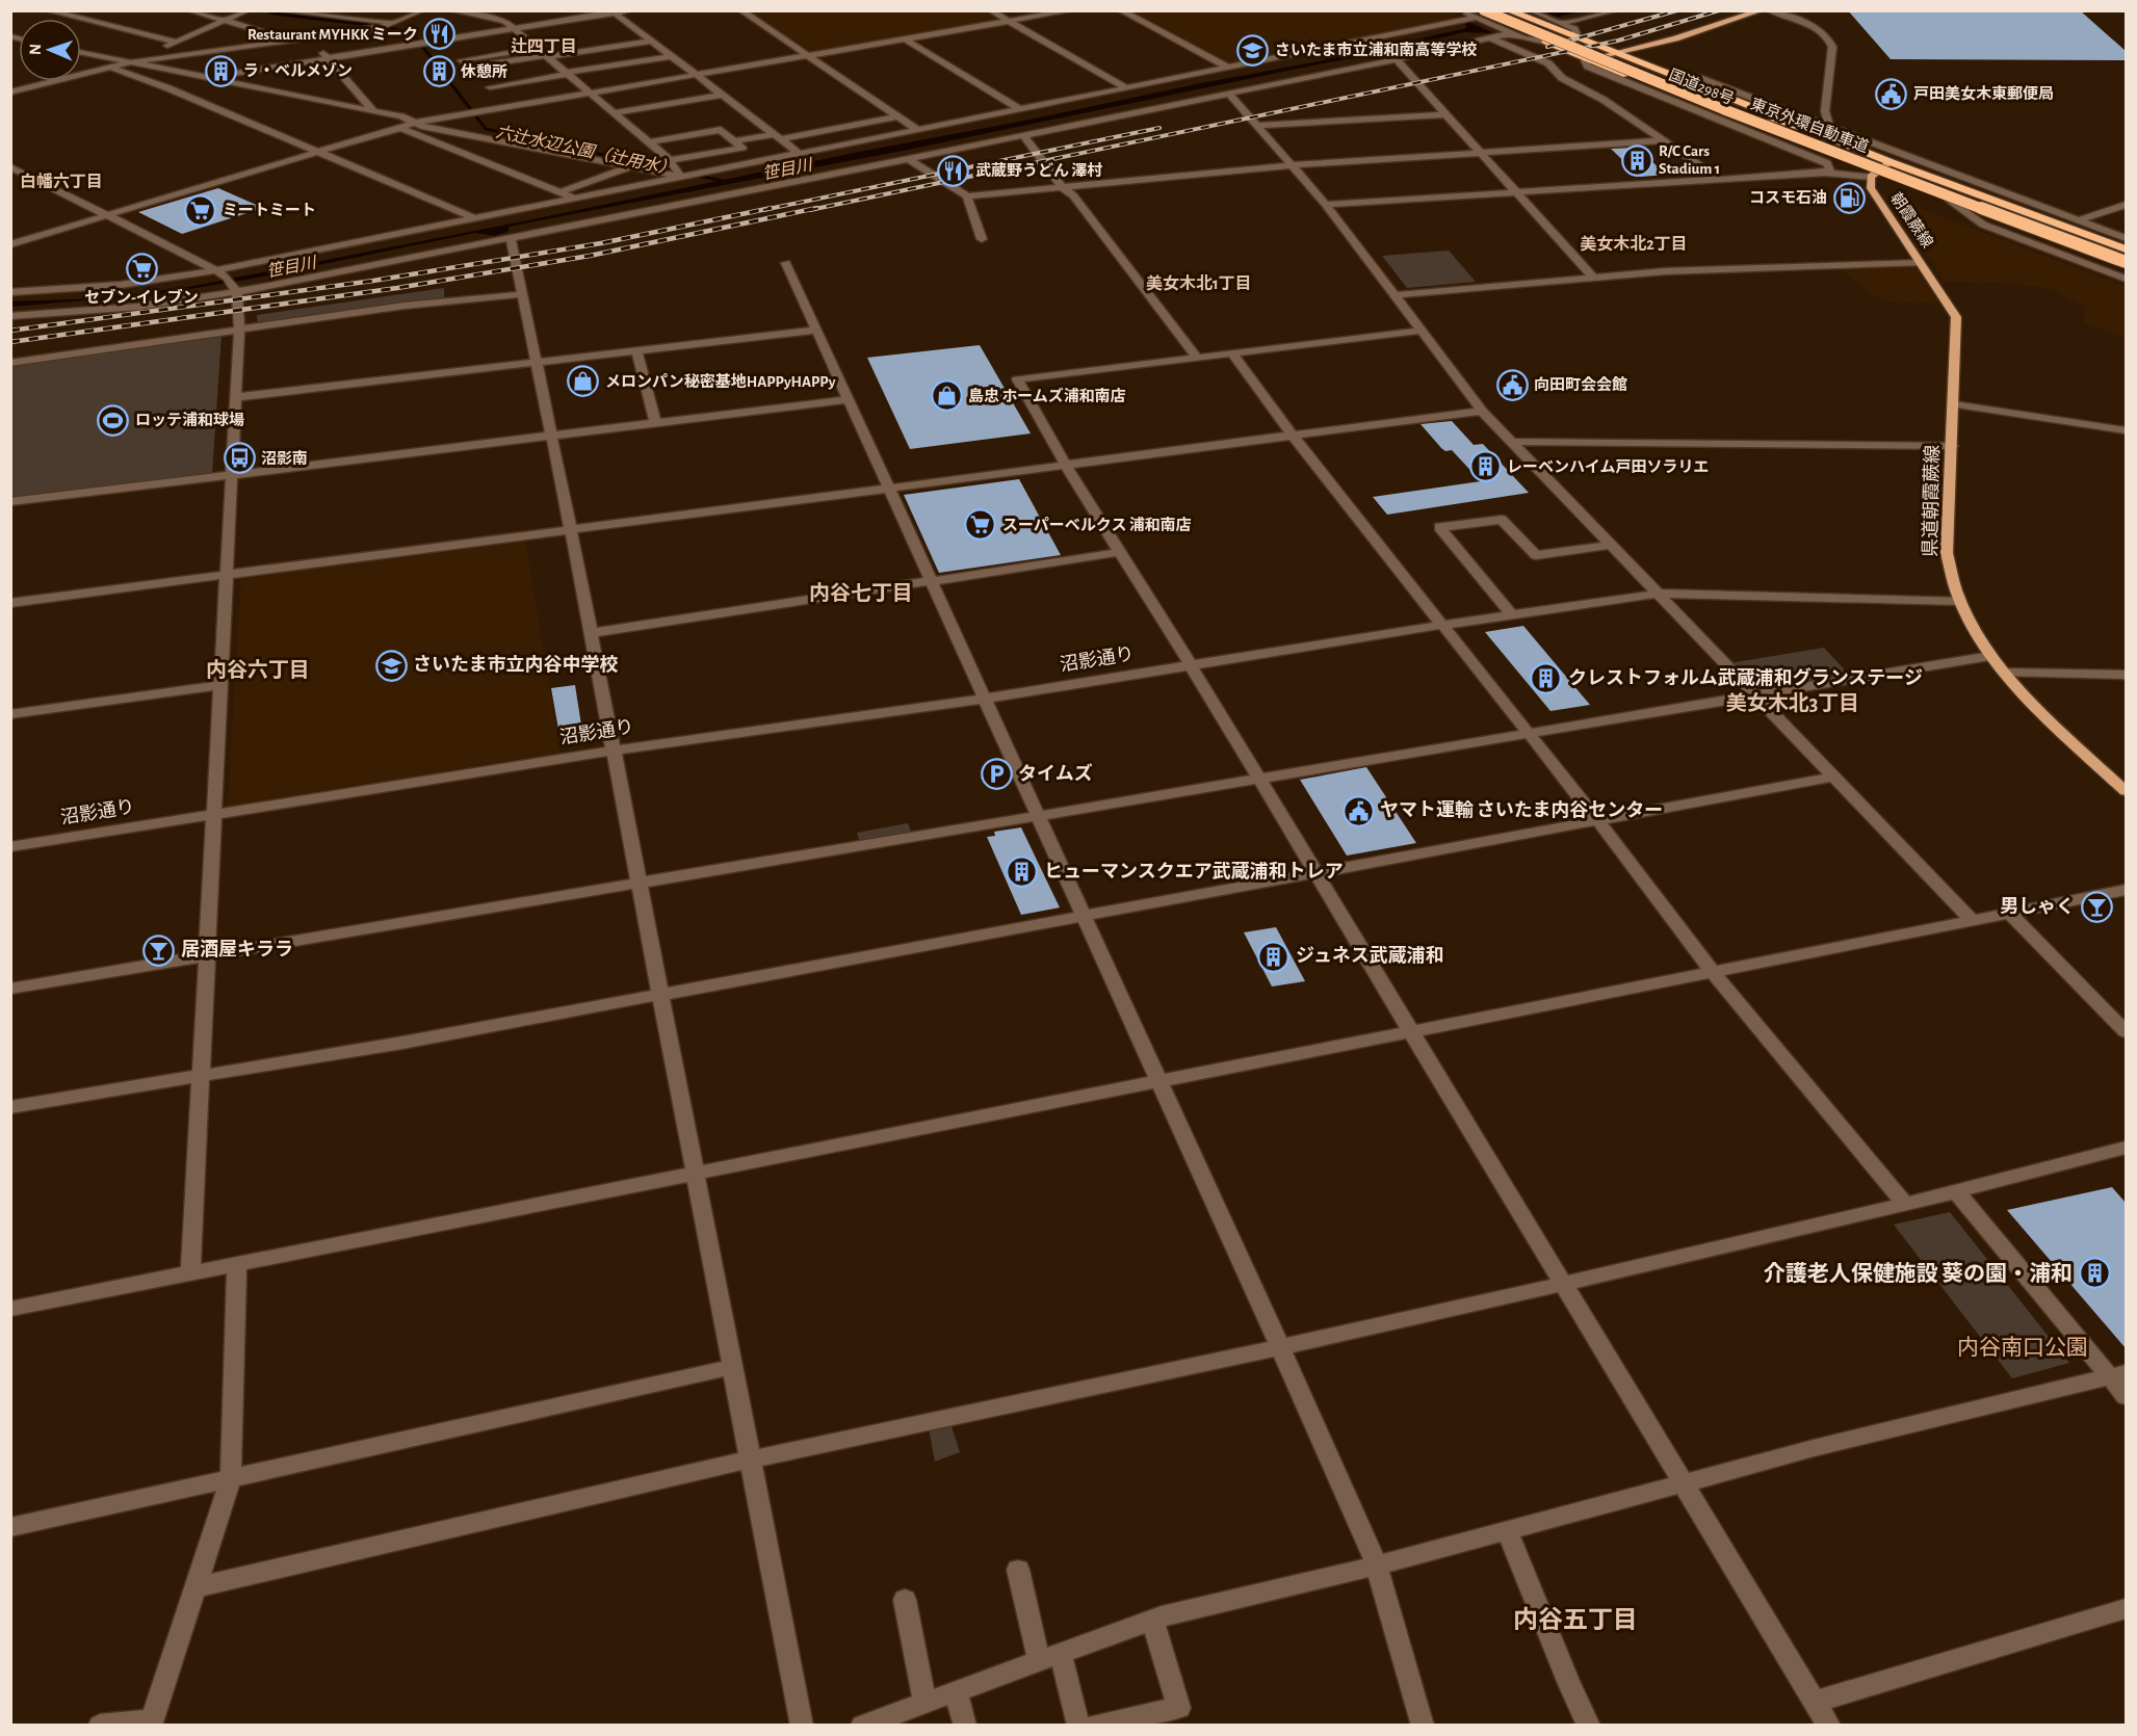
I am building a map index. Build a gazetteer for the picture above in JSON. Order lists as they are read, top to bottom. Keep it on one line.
{"streets":{"highway":["国道298号","東京外環自動車道"],"main road":["朝霞蕨線","県道朝霞蕨線"],"street":["沼影通り"]},"crossings":[["国道298号","東京外環自動車道"],["国道298号","朝霞蕨線"],["朝霞蕨線","県道朝霞蕨線"],["県道朝霞蕨線","沼影通り"]],"districts":["辻四丁目","白幡六丁目","美女木北2丁目","美女木北1丁目","内谷七丁目","内谷六丁目","美女木北3丁目","内谷五丁目"],"water":["六辻水辺公園（辻用水）","笹目川"],"parks":["内谷南口公園"],"places":{"restaurant":["Restaurant MYHKK ミーク","武蔵野うどん 澤村"],"school or university":["さいたま市立浦和南高等学校","さいたま市立内谷中学校"],"building":["ラ・ベルメゾン","休憩所","R/C Cars Stadium 1","レーベンハイム戸田ソラリエ","クレストフォルム武蔵浦和グランステージ","ヒューマンスクエア武蔵浦和トレア","ジュネス武蔵浦和","介護老人保健施設 葵の園・浦和"],"public building":["戸田美女木東郵便局","向田町会会館","ヤマト運輸 さいたま内谷センター"],"fuel station":["コスモ石油"],"supermarket":["ミートミート","セブン-イレブン","スーパーベルクス 浦和南店"],"shop":["メロンパン秘密基地HAPPyHAPPy","島忠 ホームズ浦和南店"],"sports":["ロッテ浦和球場"],"bus stop":["沼影南"],"parking":["タイムズ"],"bar":["男しゃく","居酒屋キララ"]},"north":"left"}
